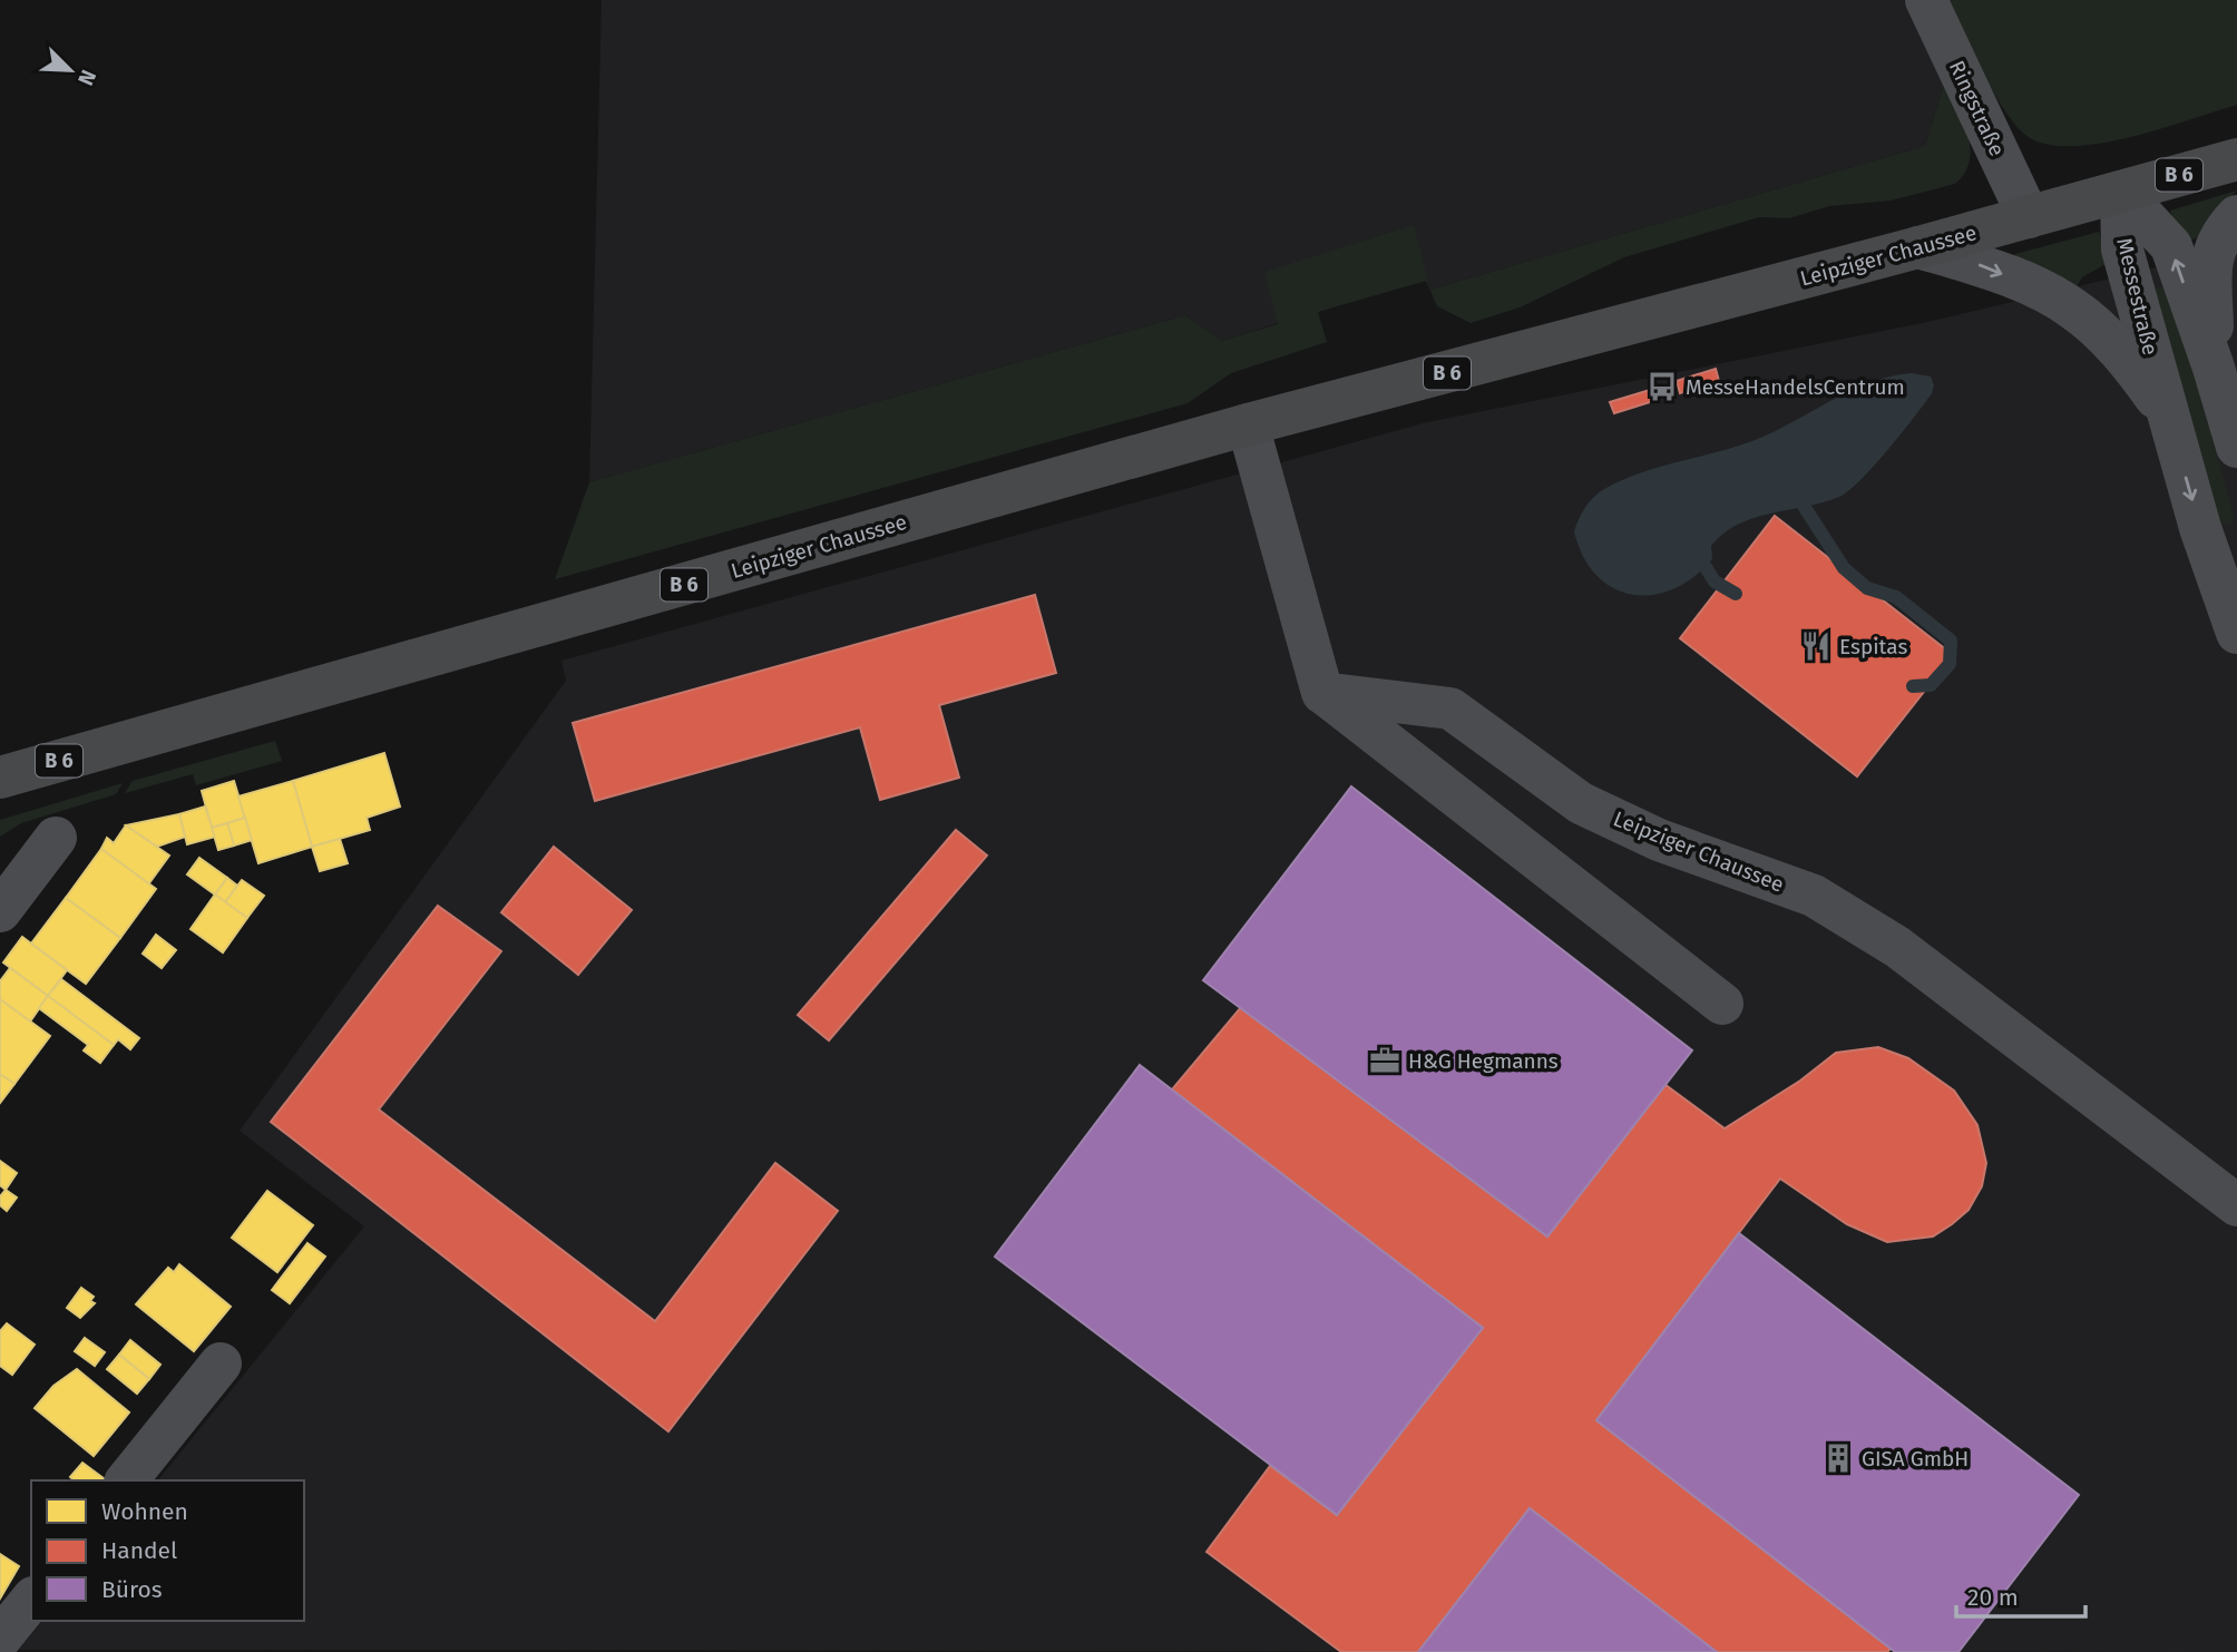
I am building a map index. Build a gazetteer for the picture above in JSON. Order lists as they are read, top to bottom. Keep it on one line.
{"streets":{"main road":["B 6","Leipziger Chaussee"],"street":["Ringstraße","Messestraße"]},"crossings":[["Ringstraße","Leipziger Chaussee"],["B 6","Leipziger Chaussee"],["B 6","Messestraße"],["Leipziger Chaussee","Messestraße"]],"places":{"bus stop":["MesseHandelsCentrum"],"restaurant":["Espitas"],"office":["H&G Hegmanns"],"building":["GISA GmbH"]},"legend":["Wohnen","Handel","Büros"],"scale_bar":"20 m","north":"bottom right"}
